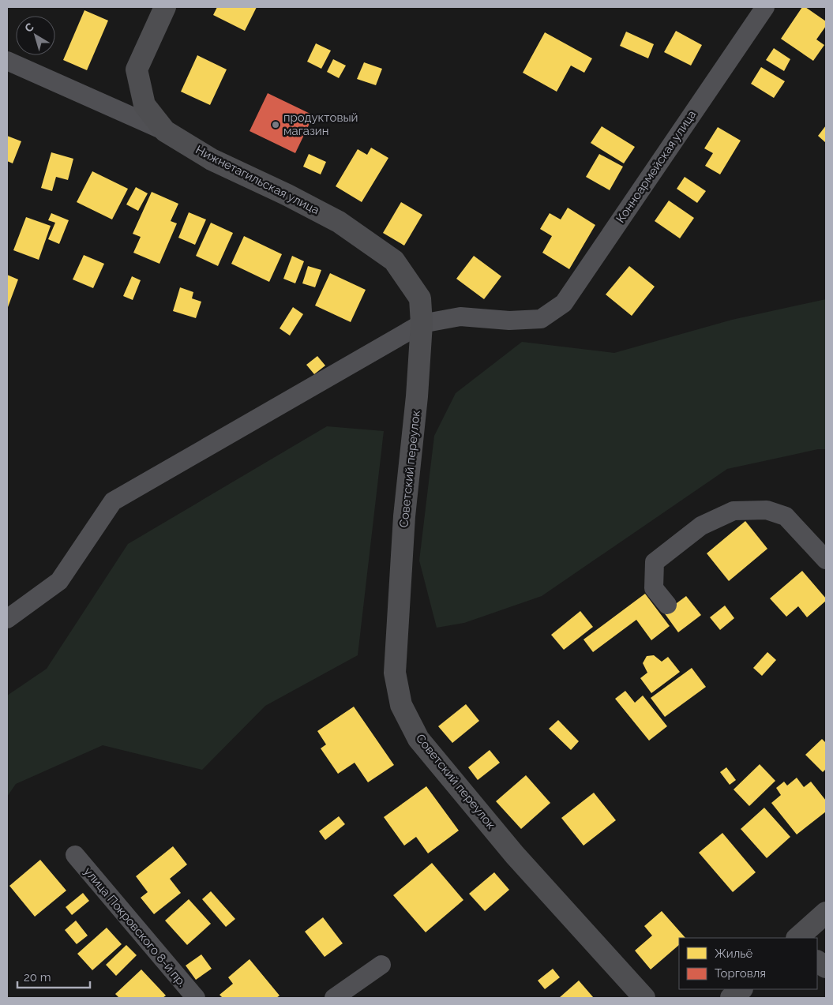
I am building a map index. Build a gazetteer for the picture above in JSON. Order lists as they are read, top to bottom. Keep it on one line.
{"streets":{"street":["Конноармейская улица","Нижнетагильская улица","Советский переулок","улица Покровского 8-й пр."]},"crossings":[["Конноармейская улица","Нижнетагильская улица"],["Конноармейская улица","Советский переулок"],["Нижнетагильская улица","Советский переулок"]],"places":["продуктовый магазин"],"legend":["Жильё","Торговля"],"scale_bar":"20 m","north":"top left"}
